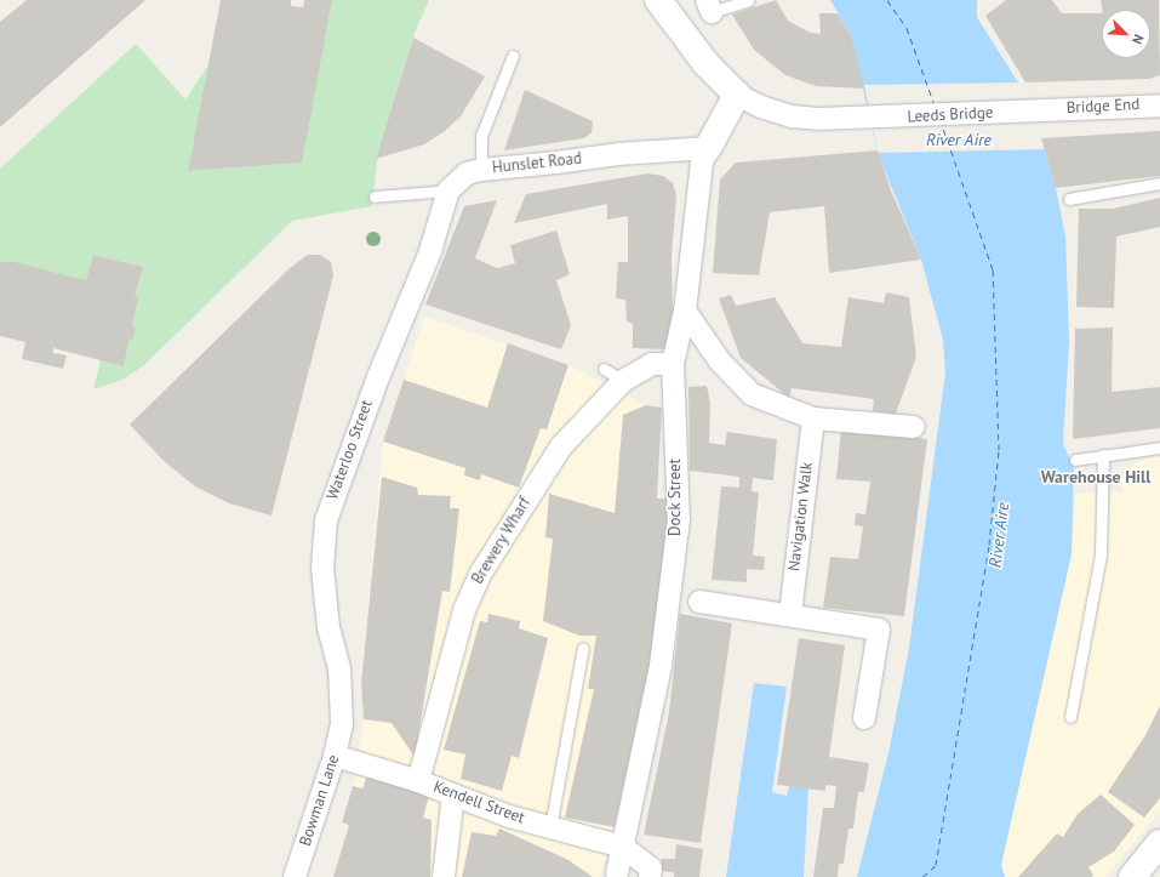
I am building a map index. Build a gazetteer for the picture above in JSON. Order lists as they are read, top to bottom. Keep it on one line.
{"streets":{"street":["Bridge End","Leeds Bridge","Hunslet Road","Waterloo Street","Dock Street","Navigation Walk","Brewery Wharf","Bowman Lane","Kendell Street"]},"crossings":[["Bridge End","Leeds Bridge"],["Hunslet Road","Waterloo Street"],["Hunslet Road","Dock Street"],["Waterloo Street","Bowman Lane"],["Dock Street","Brewery Wharf"],["Dock Street","Kendell Street"],["Brewery Wharf","Kendell Street"],["Bowman Lane","Kendell Street"]],"districts":["Warehouse Hill"],"water":["River Aire"],"north":"bottom right"}
